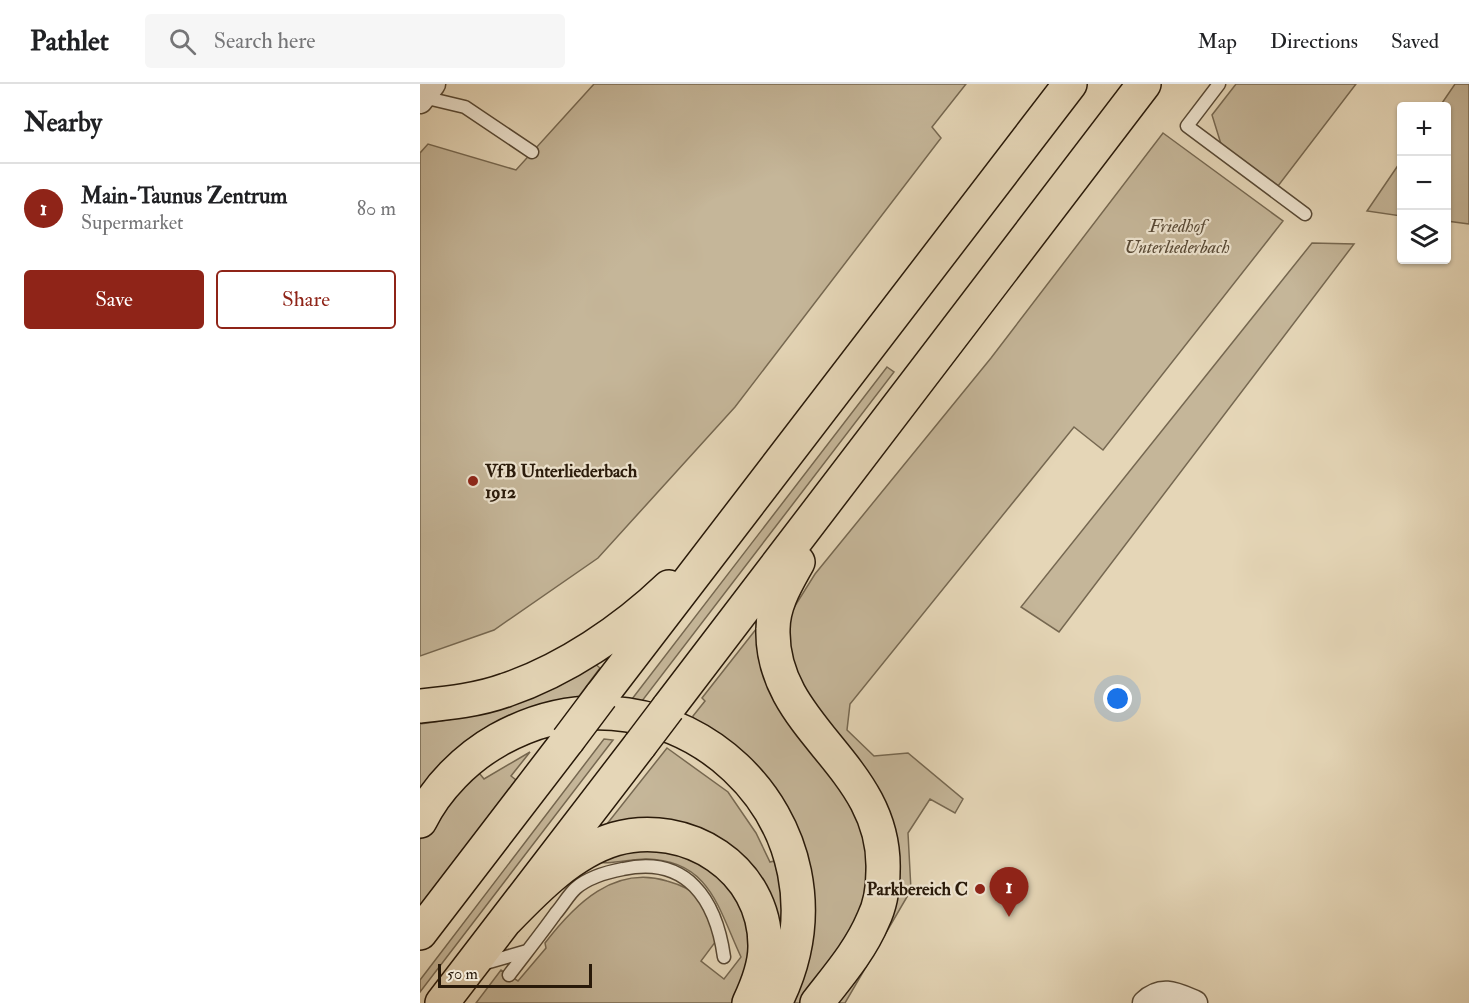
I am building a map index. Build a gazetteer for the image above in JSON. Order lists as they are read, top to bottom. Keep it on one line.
{"parks":["Friedhof Unterliederbach"],"places":["VfB Unterliederbach 1912","Parkbereich C"],"scale_bar":"50 m","page":{"header":"Pathlet","search":"Search here","nav":["Map","Directions","Saved"],"heading":"Nearby","map_buttons":["+","−"],"list":[{"mark":"1","name":"Main-Taunus Zentrum","note":"Supermarket","value":"80 m"}],"buttons":["Save","Share"],"pins":"1","scale":"50 m"}}
